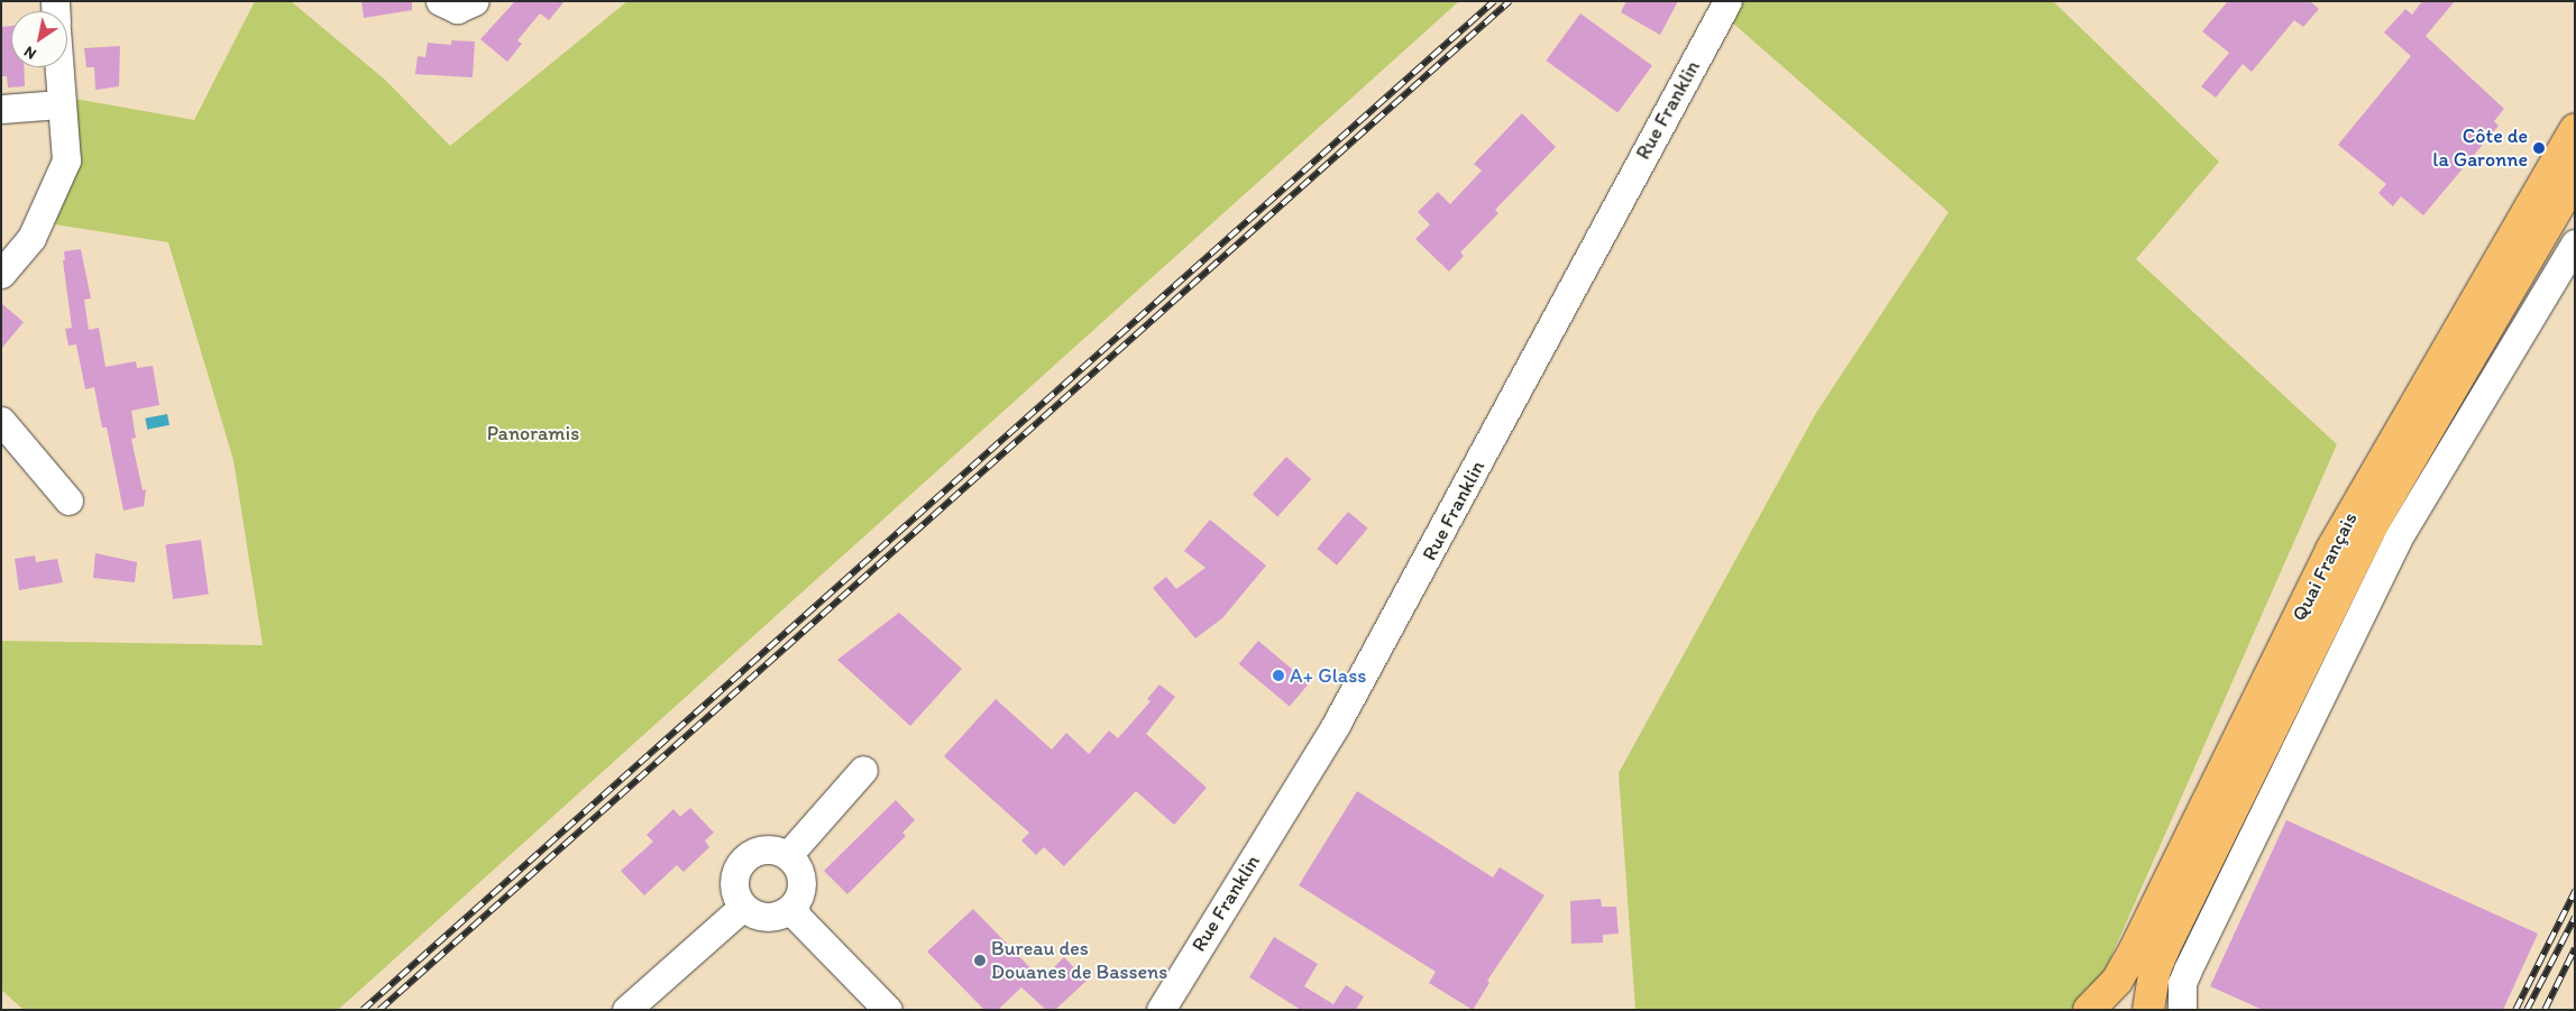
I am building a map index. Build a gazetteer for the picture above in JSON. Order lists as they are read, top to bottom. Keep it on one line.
{"streets":{"main road":["Quai Français"],"street":["Rue Franklin"]},"parks":["Panoramis"],"places":["Côte de la Garonne","A+ Glass","Bureau des Douanes de Bassens"],"north":"bottom left"}
